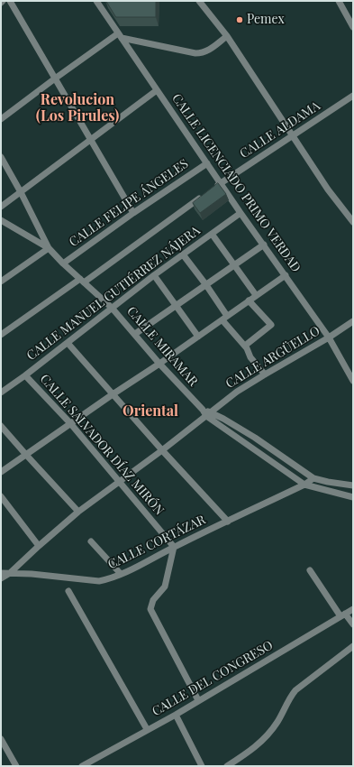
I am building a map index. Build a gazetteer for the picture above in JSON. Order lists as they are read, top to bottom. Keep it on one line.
{"streets":{"street":["CALLE ALDAMA","CALLE LICENCIADO PRIMO VERDAD","CALLE FELIPE ÁNGELES","CALLE MANUEL GUTIÉRREZ NÁJERA","CALLE MIRAMAR","CALLE ARGÜELLO","CALLE SALVADOR DÍAZ MIRÓN","CALLE CORTÁZAR","CALLE DEL CONGRESO"]},"crossings":[["CALLE ALDAMA","CALLE LICENCIADO PRIMO VERDAD"],["CALLE LICENCIADO PRIMO VERDAD","CALLE FELIPE ÁNGELES"],["CALLE LICENCIADO PRIMO VERDAD","CALLE MANUEL GUTIÉRREZ NÁJERA"],["CALLE LICENCIADO PRIMO VERDAD","CALLE ARGÜELLO"],["CALLE FELIPE ÁNGELES","CALLE MIRAMAR"],["CALLE MANUEL GUTIÉRREZ NÁJERA","CALLE MIRAMAR"],["CALLE MANUEL GUTIÉRREZ NÁJERA","CALLE SALVADOR DÍAZ MIRÓN"],["CALLE MIRAMAR","CALLE ARGÜELLO"],["CALLE MIRAMAR","CALLE CORTÁZAR"],["CALLE ARGÜELLO","CALLE SALVADOR DÍAZ MIRÓN"],["CALLE ARGÜELLO","CALLE CORTÁZAR"],["CALLE SALVADOR DÍAZ MIRÓN","CALLE CORTÁZAR"]],"districts":["Revolucion (Los Pirules)","Oriental"],"places":["Pemex"]}
